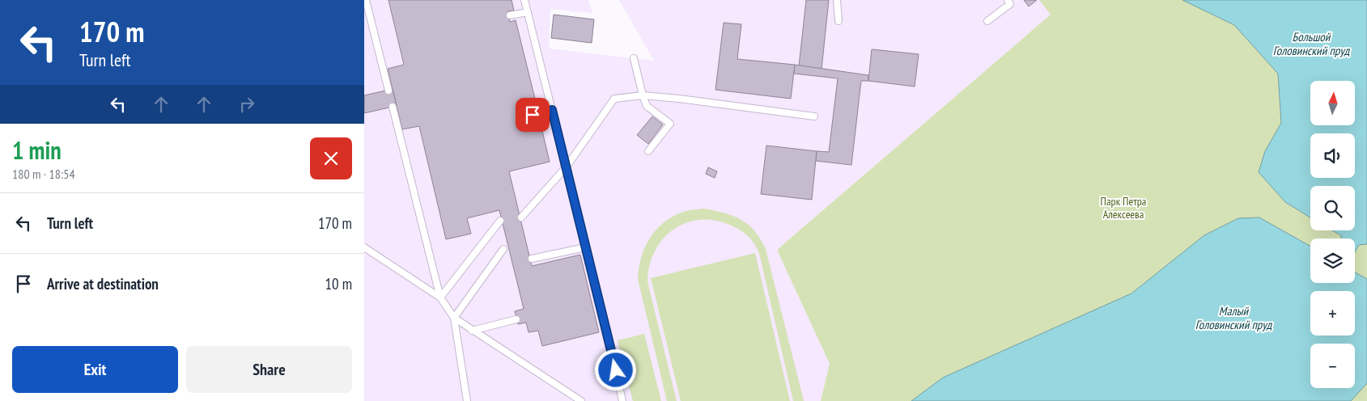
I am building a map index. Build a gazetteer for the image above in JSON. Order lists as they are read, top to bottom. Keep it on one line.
{"water":["Большой Головинский пруд","Малый Головинский пруд"],"parks":["Парк Петра Алексеева"],"north":"top","page":{"turn":["170 m","Turn left"],"map_buttons":["+","−"],"heading":["1 min","180 m · 18:54"],"list":[{"name":"Turn left","value":"170 m"},{"name":"Arrive at destination","value":"10 m"}],"buttons":["Exit","Share"]}}
